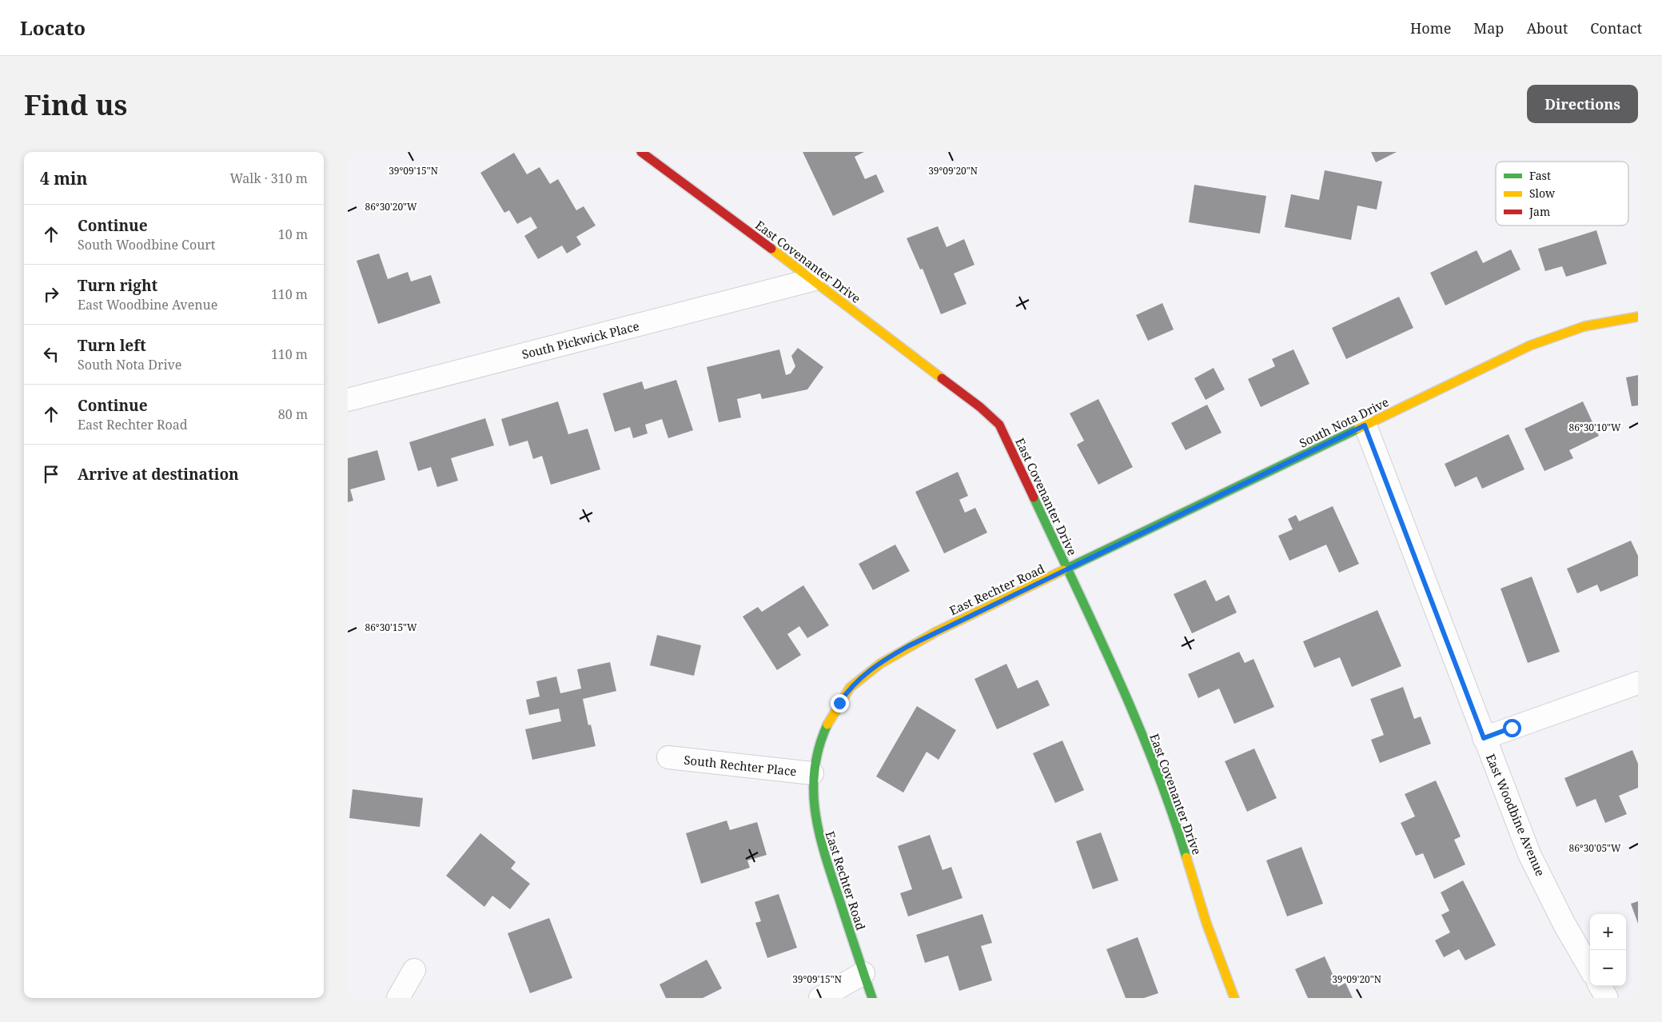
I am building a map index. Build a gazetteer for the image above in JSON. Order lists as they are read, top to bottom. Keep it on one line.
{"streets":{"street":["East Covenanter Drive","South Pickwick Place","South Nota Drive","East Rechter Road","South Rechter Place","East Woodbine Avenue"]},"crossings":[["East Covenanter Drive","South Pickwick Place"],["East Covenanter Drive","South Nota Drive"],["East Covenanter Drive","East Rechter Road"],["South Nota Drive","East Rechter Road"],["South Nota Drive","East Woodbine Avenue"],["East Rechter Road","South Rechter Place"]],"legend":["Fast","Slow","Jam"],"page":{"header":"Locato","nav":["Home","Map","About","Contact"],"buttons":"Directions","title":"Find us","heading":["4 min","Walk · 310 m"],"list":[["Continue","South Woodbine Court","10 m"],["Turn right","East Woodbine Avenue","110 m"],["Turn left","South Nota Drive","110 m"],["Continue","East Rechter Road","80 m"],"Arrive at destination"],"map_buttons":["+","−"]},"coordinates":["39°09'15\"N","39°09'20\"N","86°30'20\"W","86°30'10\"W","86°30'15\"W","86°30'05\"W"]}
